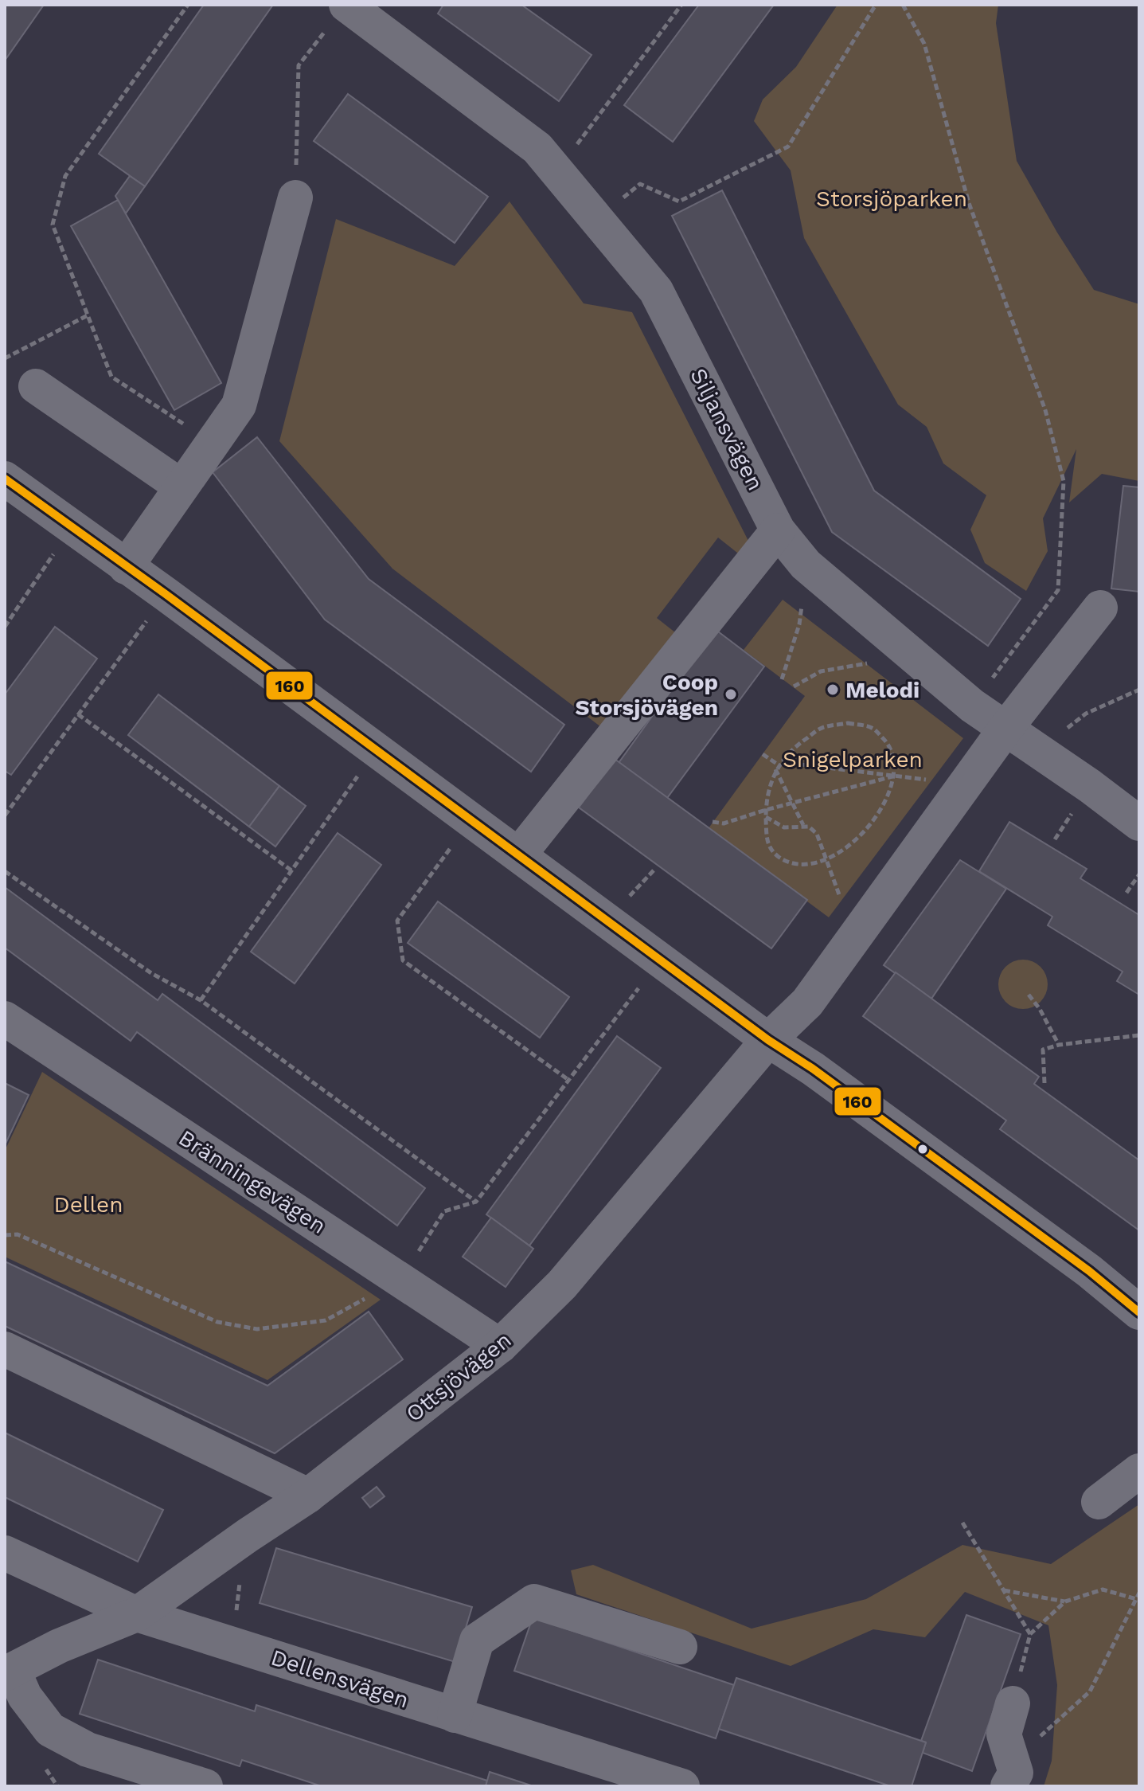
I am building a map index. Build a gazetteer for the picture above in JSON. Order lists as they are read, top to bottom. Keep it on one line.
{"streets":{"street":["Siljansvägen","Bränningevägen","Ottsjövägen","Dellensvägen"]},"crossings":[["Siljansvägen","Ottsjövägen"],["Bränningevägen","Ottsjövägen"],["Ottsjövägen","Dellensvägen"]],"parks":["Storsjöparken","Snigelparken","Dellen"],"places":["Melodi","Coop Storsjövägen"],"lines":["transit line 160"]}
